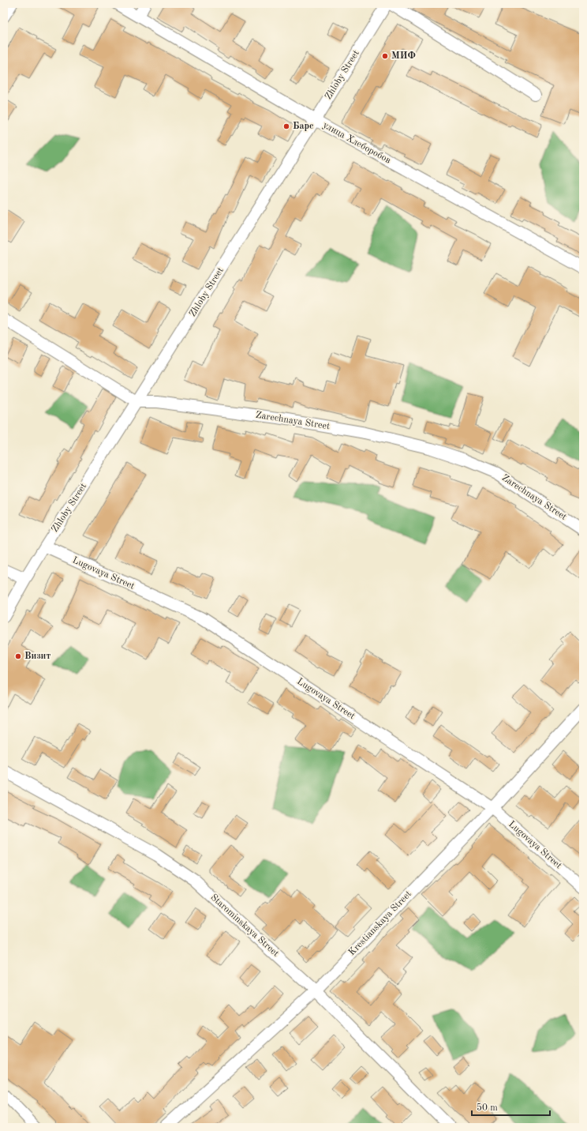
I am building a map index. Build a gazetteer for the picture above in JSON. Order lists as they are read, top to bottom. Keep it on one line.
{"streets":{"street":["Zhloby Street","улица Хлеборобов","Zarechnaya Street","Lugovaya Street","Krestianskaya Street","Starominskaya Street"]},"crossings":[["Zhloby Street","улица Хлеборобов"],["Zhloby Street","Zarechnaya Street"],["Zhloby Street","Lugovaya Street"],["Lugovaya Street","Krestianskaya Street"],["Krestianskaya Street","Starominskaya Street"]],"places":["МИФ","Барс","Визит"],"scale_bar":"50 m"}
